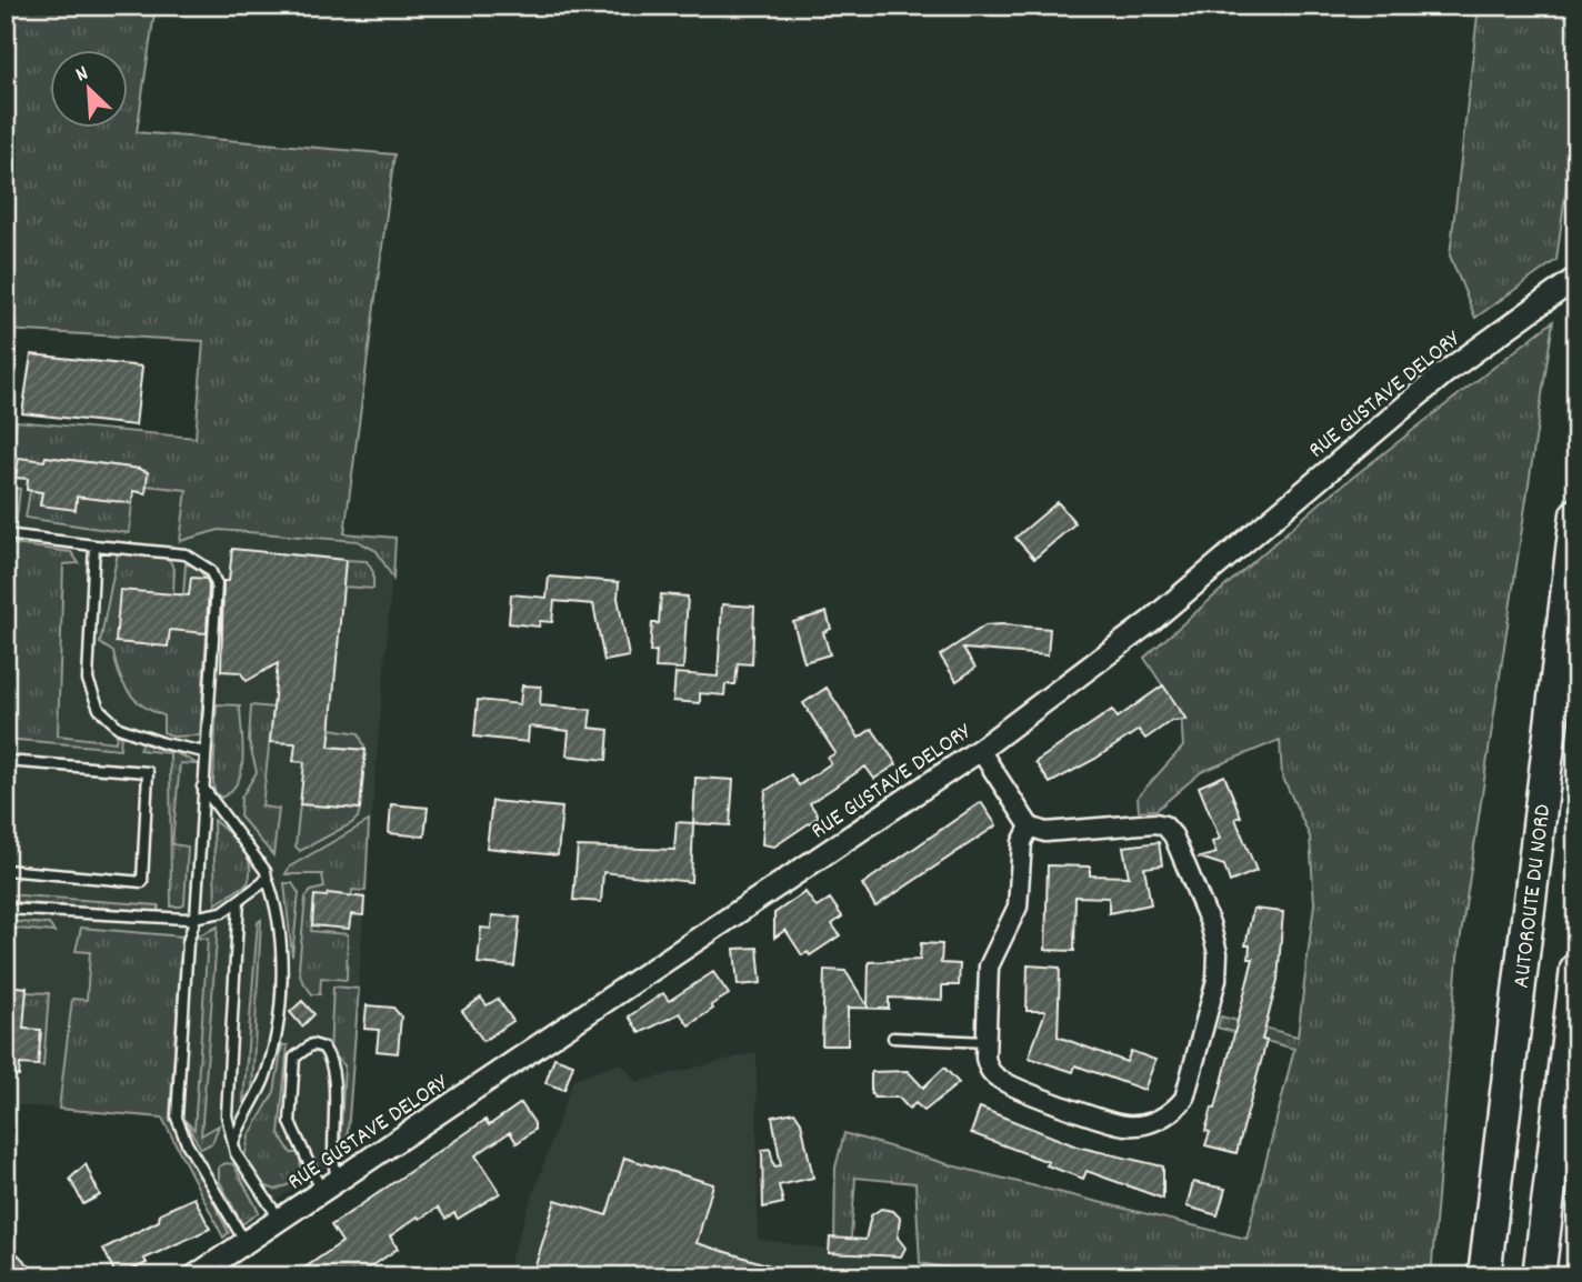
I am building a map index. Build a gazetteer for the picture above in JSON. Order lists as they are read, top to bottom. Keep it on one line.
{"streets":{"highway":["AUTOROUTE DU NORD"],"street":["RUE GUSTAVE DELORY"]},"north":"top left"}
